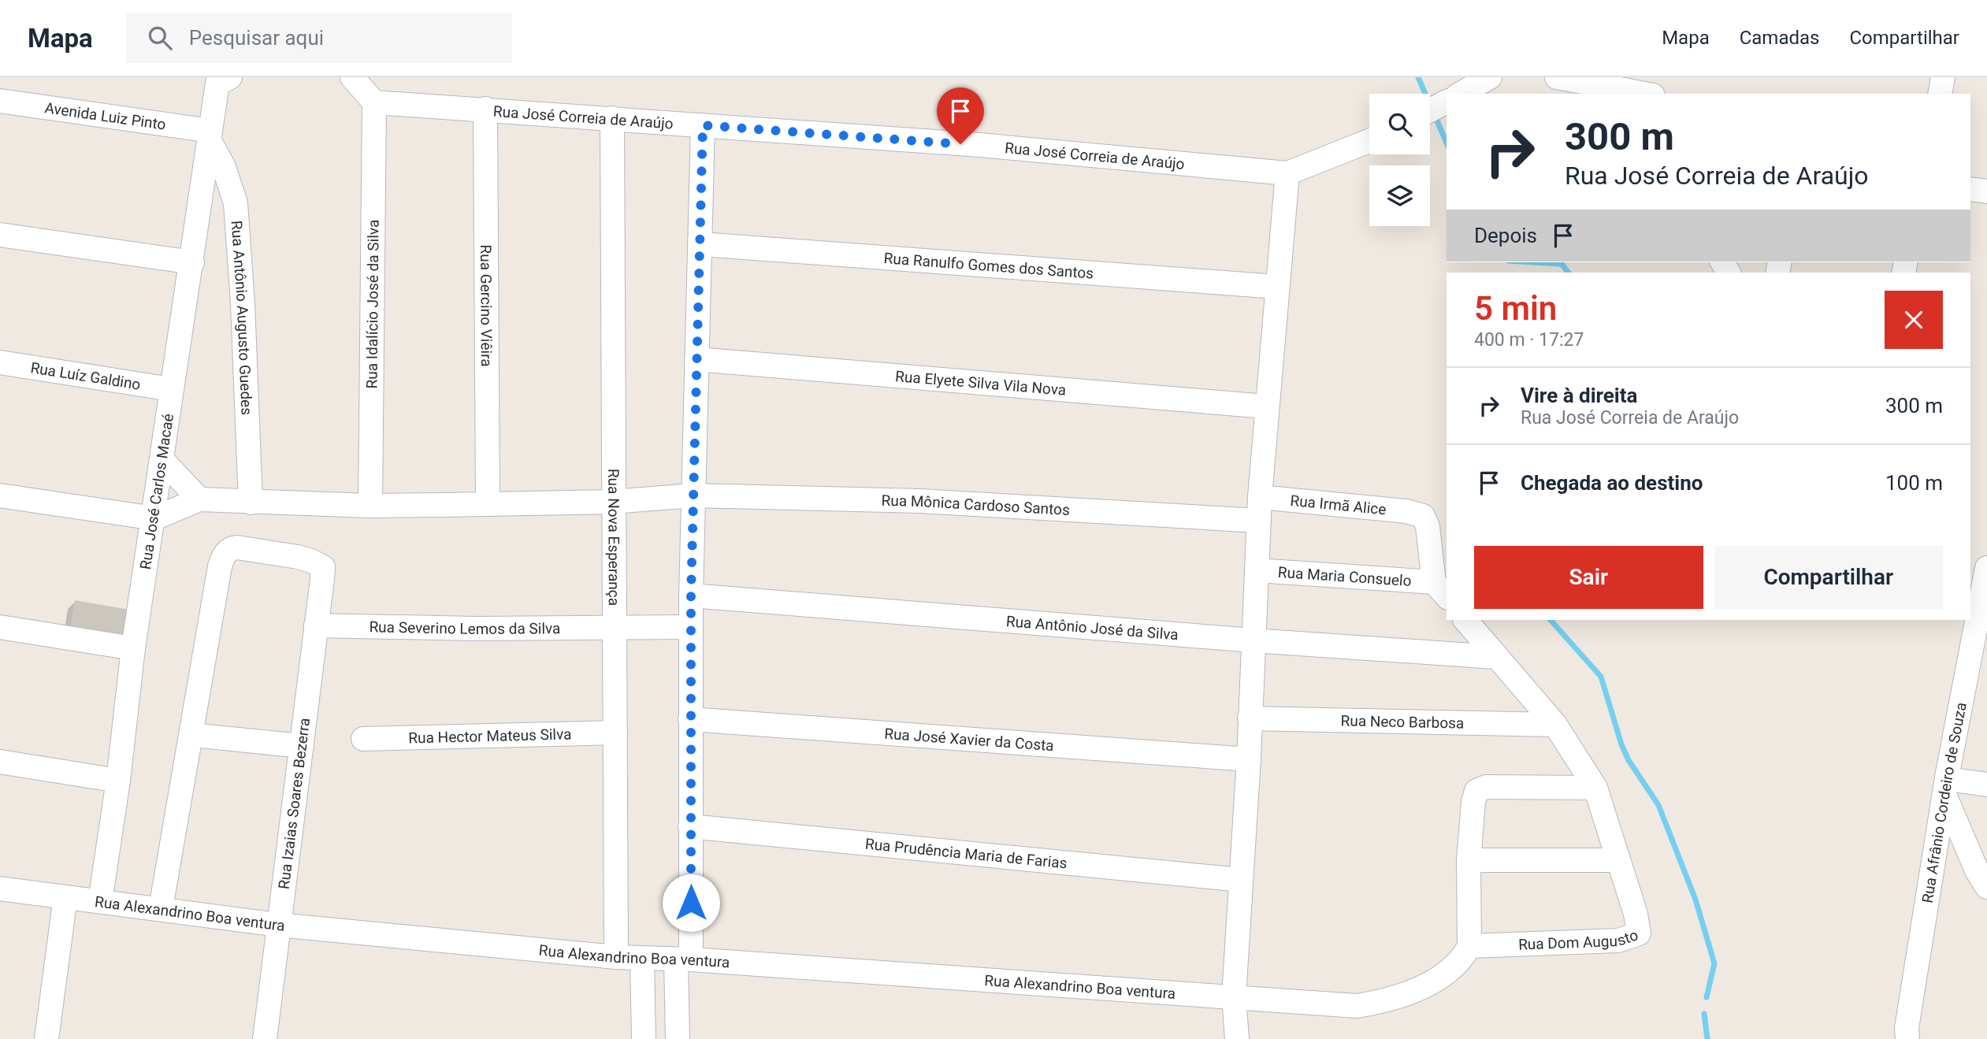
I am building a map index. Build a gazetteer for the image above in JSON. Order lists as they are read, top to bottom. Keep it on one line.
{"streets":{"street":["Avenida Luiz Pinto","Rua José Correia de Araújo","Rua Ranulfo Gomes dos Santos","Rua Idalício José da Silva","Rua Gercino Viêira","Rua Antônio Augusto Guedes","Rua Luíz Galdino","Rua Elyete Silva Vila Nova","Rua José Carlos Macaé","Rua Irmã Alice","Rua Mônica Cardoso Santos","Rua Nova Esperança","Rua Maria Consuelo","Rua Severino Lemos da Silva","Rua Antônio José da Silva","Rua Neco Barbosa","Rua Hector Mateus Silva","Rua José Xavier da Costa","Rua Afrânio Cordeiro de Souza","Rua Izaias Soares Bezerra","Rua Prudência Maria de Farias","Rua Alexandrino Boa ventura","Rua Dom Augusto"]},"crossings":[["Avenida Luiz Pinto","Rua Antônio Augusto Guedes"],["Avenida Luiz Pinto","Rua José Carlos Macaé"],["Rua José Correia de Araújo","Rua Idalício José da Silva"],["Rua José Correia de Araújo","Rua Gercino Viêira"],["Rua José Correia de Araújo","Rua Nova Esperança"],["Rua Idalício José da Silva","Rua Mônica Cardoso Santos"],["Rua Gercino Viêira","Rua Mônica Cardoso Santos"],["Rua Antônio Augusto Guedes","Rua José Carlos Macaé"],["Rua Antônio Augusto Guedes","Rua Mônica Cardoso Santos"],["Rua Luíz Galdino","Rua José Carlos Macaé"],["Rua José Carlos Macaé","Rua Alexandrino Boa ventura"],["Rua Irmã Alice","Rua Maria Consuelo"],["Rua Mônica Cardoso Santos","Rua Nova Esperança"],["Rua Nova Esperança","Rua Severino Lemos da Silva"],["Rua Nova Esperança","Rua Hector Mateus Silva"],["Rua Nova Esperança","Rua Alexandrino Boa ventura"],["Rua Severino Lemos da Silva","Rua Izaias Soares Bezerra"],["Rua Antônio José da Silva","Rua Dom Augusto"],["Rua Neco Barbosa","Rua Dom Augusto"],["Rua Izaias Soares Bezerra","Rua Alexandrino Boa ventura"],["Rua Alexandrino Boa ventura","Rua Dom Augusto"]],"page":{"header":"Mapa","search":"Pesquisar aqui","nav":["Mapa","Camadas","Compartilhar"],"turn":["300 m","Rua José Correia de Araújo"],"then":"Depois","heading":["5 min","400 m · 17:27"],"list":[{"name":"Vire à direita","note":"Rua José Correia de Araújo","value":"300 m"},{"name":"Chegada ao destino","value":"100 m"}],"buttons":["Sair","Compartilhar"]}}
